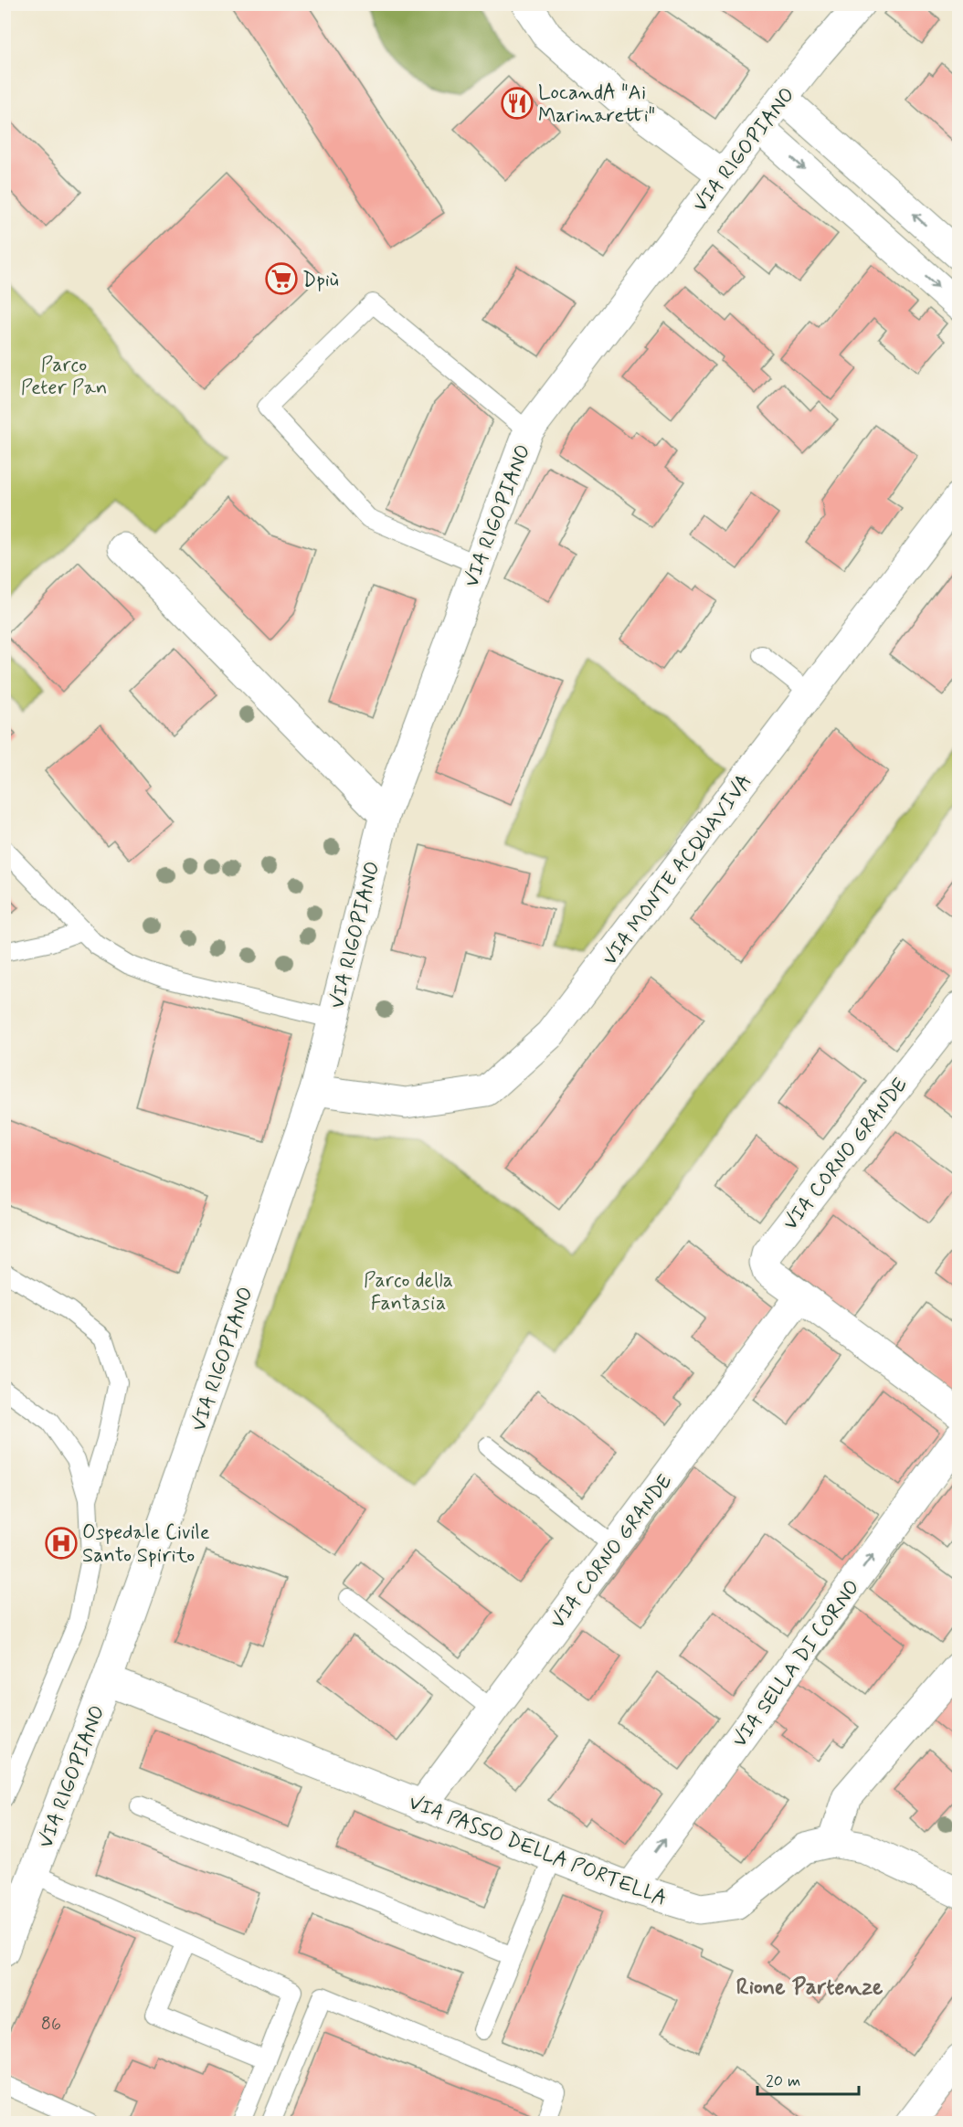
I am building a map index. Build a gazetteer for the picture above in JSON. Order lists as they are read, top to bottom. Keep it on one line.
{"streets":{"street":["VIA RIGOPIANO","VIA MONTE ACQUAVIVA","VIA CORNO GRANDE","VIA SELLA DI CORNO","VIA PASSO DELLA PORTELLA"]},"crossings":[["VIA RIGOPIANO","VIA MONTE ACQUAVIVA"],["VIA RIGOPIANO","VIA PASSO DELLA PORTELLA"],["VIA CORNO GRANDE","VIA PASSO DELLA PORTELLA"],["VIA SELLA DI CORNO","VIA PASSO DELLA PORTELLA"]],"districts":["Rione Partenze"],"parks":["Parco Peter Pan","Parco della Fantasia"],"places":{"restaurant":["LocandA \"Ai Marinaretti\""],"supermarket":["Dpiù"],"hospital":["Ospedale Civile Santo Spirito"]},"house_numbers":["86"],"scale_bar":"20 m"}
